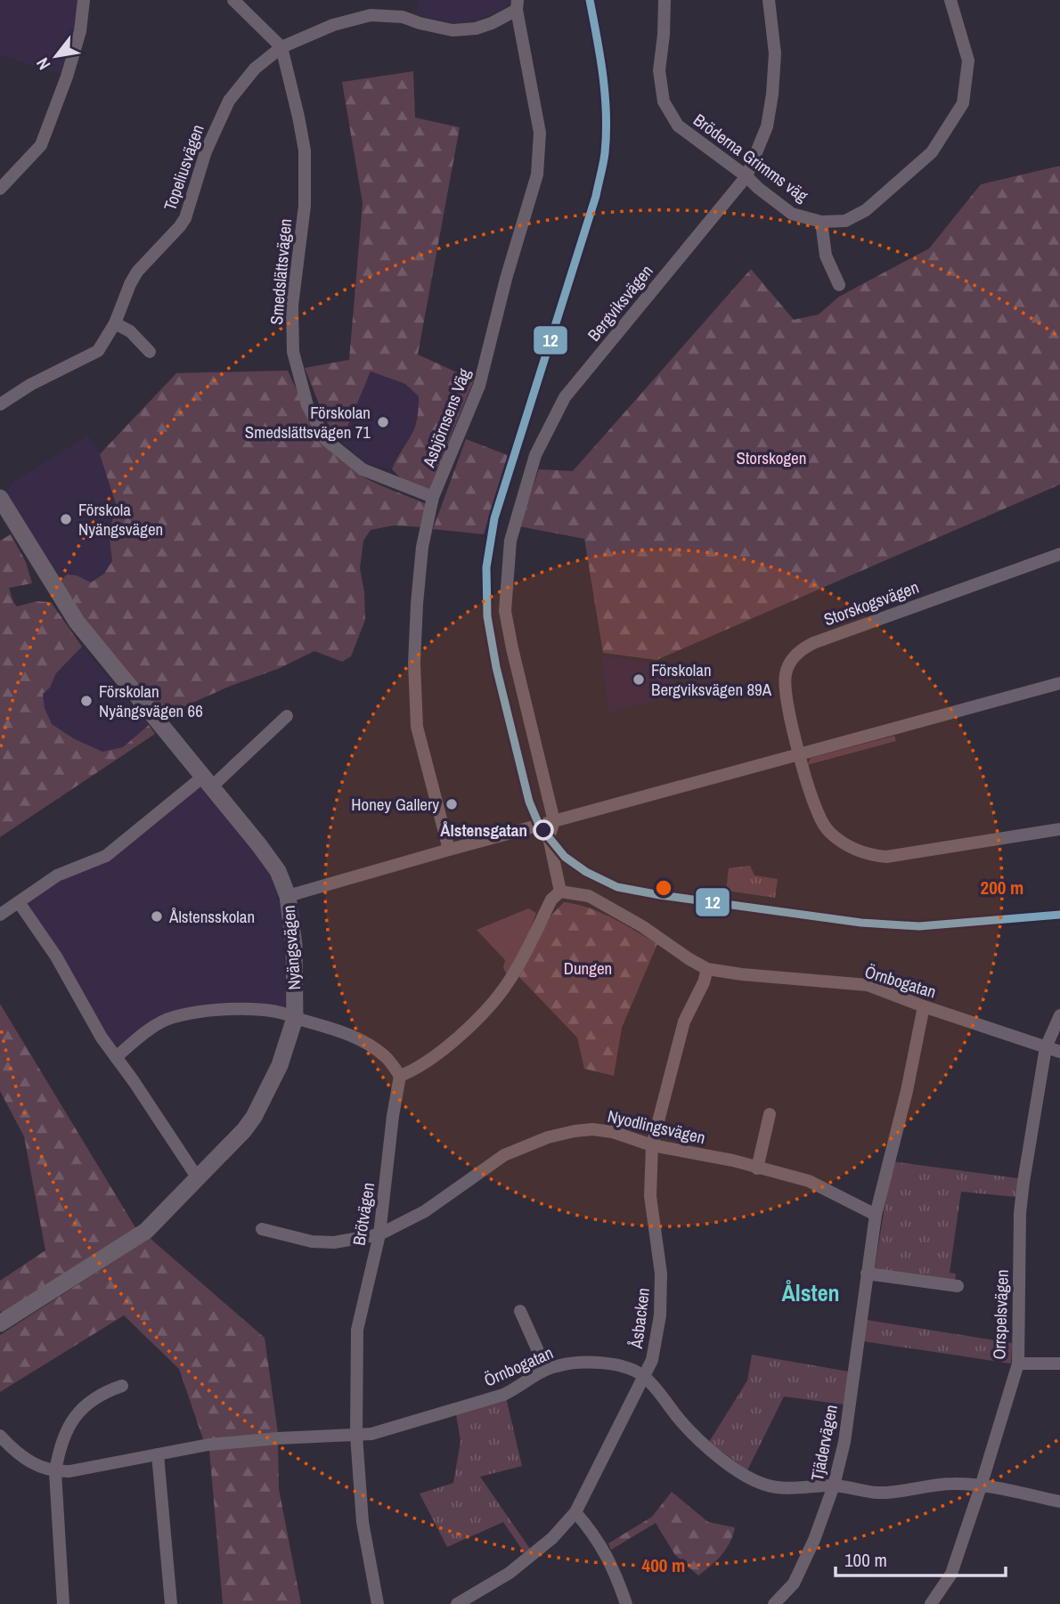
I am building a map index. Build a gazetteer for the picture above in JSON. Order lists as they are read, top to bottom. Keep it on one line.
{"streets":{"street":["Bröderna Grimms väg","Topeliusvägen","Smedslättsvägen","Bergviksvägen","Asbjörnsens Väg","Storskogsvägen","Nyängsvägen","Örnbogatan","Nyodlingsvägen","Brötvägen","Orrspelsvägen","Åsbacken","Tjädervägen"]},"crossings":[["Bröderna Grimms väg","Bergviksvägen"],["Topeliusvägen","Smedslättsvägen"],["Topeliusvägen","Asbjörnsens Väg"],["Smedslättsvägen","Asbjörnsens Väg"],["Bergviksvägen","Örnbogatan"],["Örnbogatan","Brötvägen"],["Örnbogatan","Orrspelsvägen"],["Örnbogatan","Åsbacken"],["Örnbogatan","Tjädervägen"],["Nyodlingsvägen","Brötvägen"],["Nyodlingsvägen","Åsbacken"],["Nyodlingsvägen","Tjädervägen"]],"districts":["Ålsten"],"parks":["Storskogen","Dungen"],"places":["Förskolan Smedslättsvägen 71","Förskola Nyängsvägen","Förskolan Bergviksvägen 89A","Förskolan Nyängsvägen 66","Honey Gallery","Ålstensgatan","Ålstensskolan"],"lines":["transit line 12"],"scale_bar":"100 m","north":"bottom left","rings":["200 m","400 m"]}
